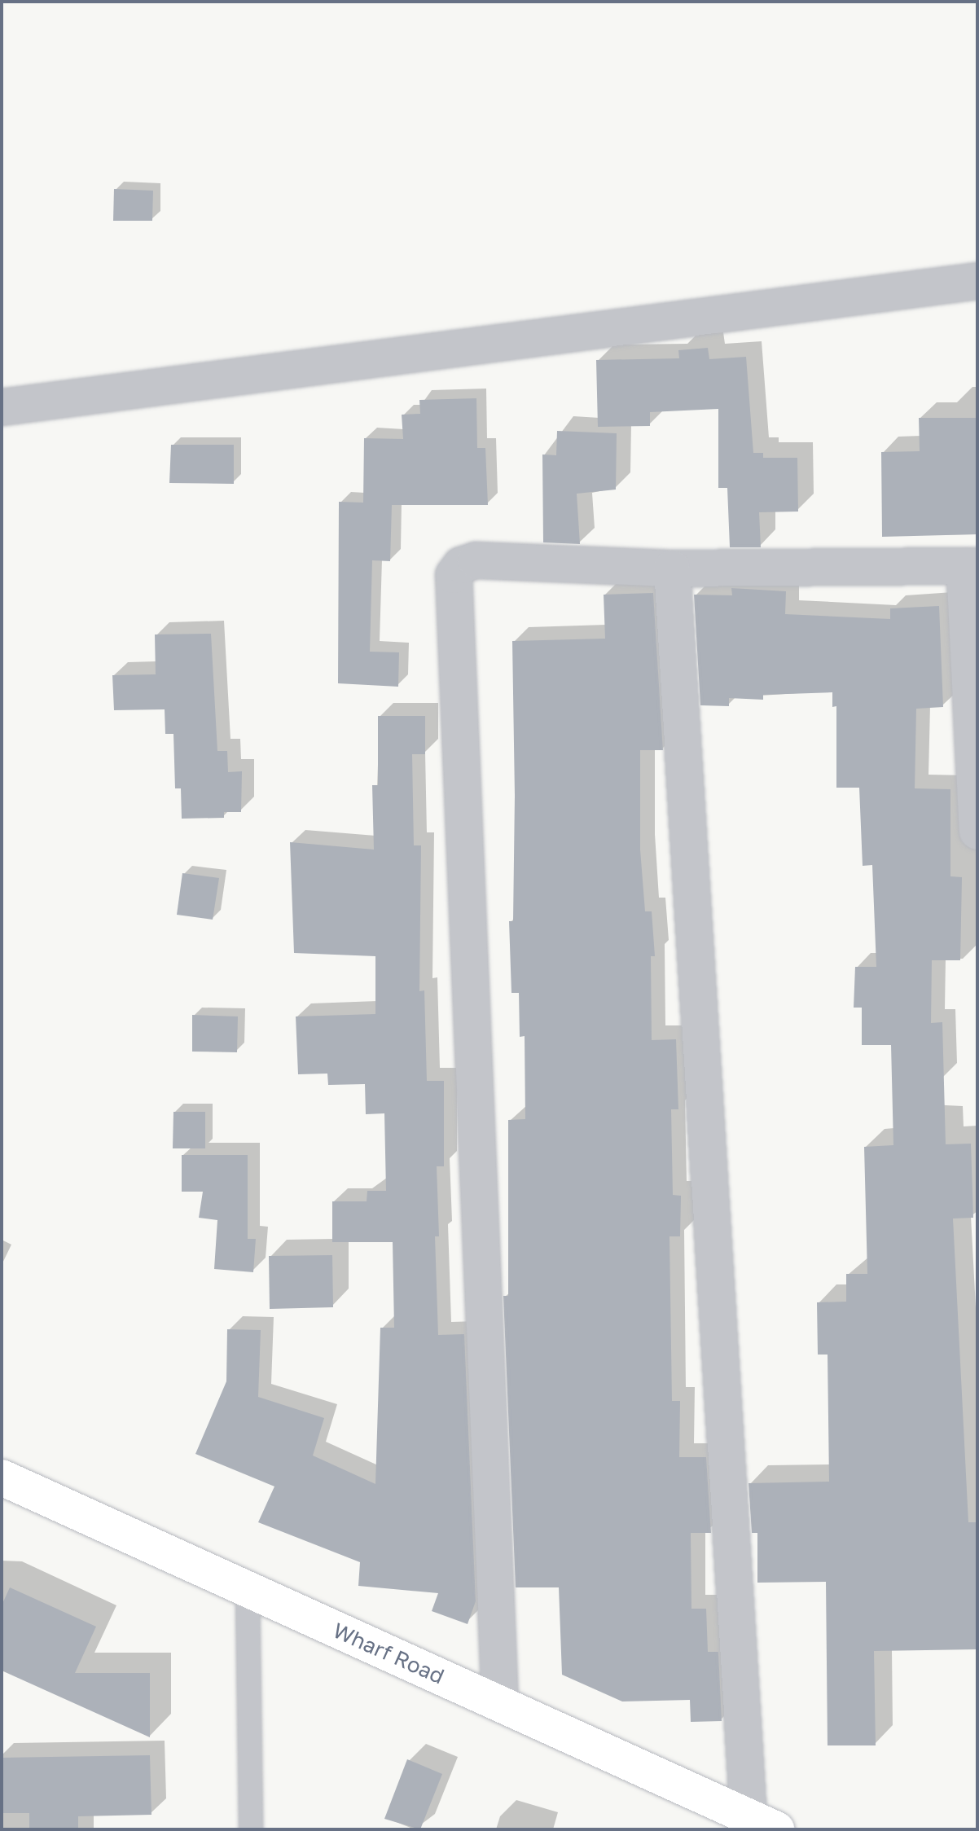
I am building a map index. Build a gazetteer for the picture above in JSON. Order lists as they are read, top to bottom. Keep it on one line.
{"streets":{"main road":["Wharf Road"]}}
